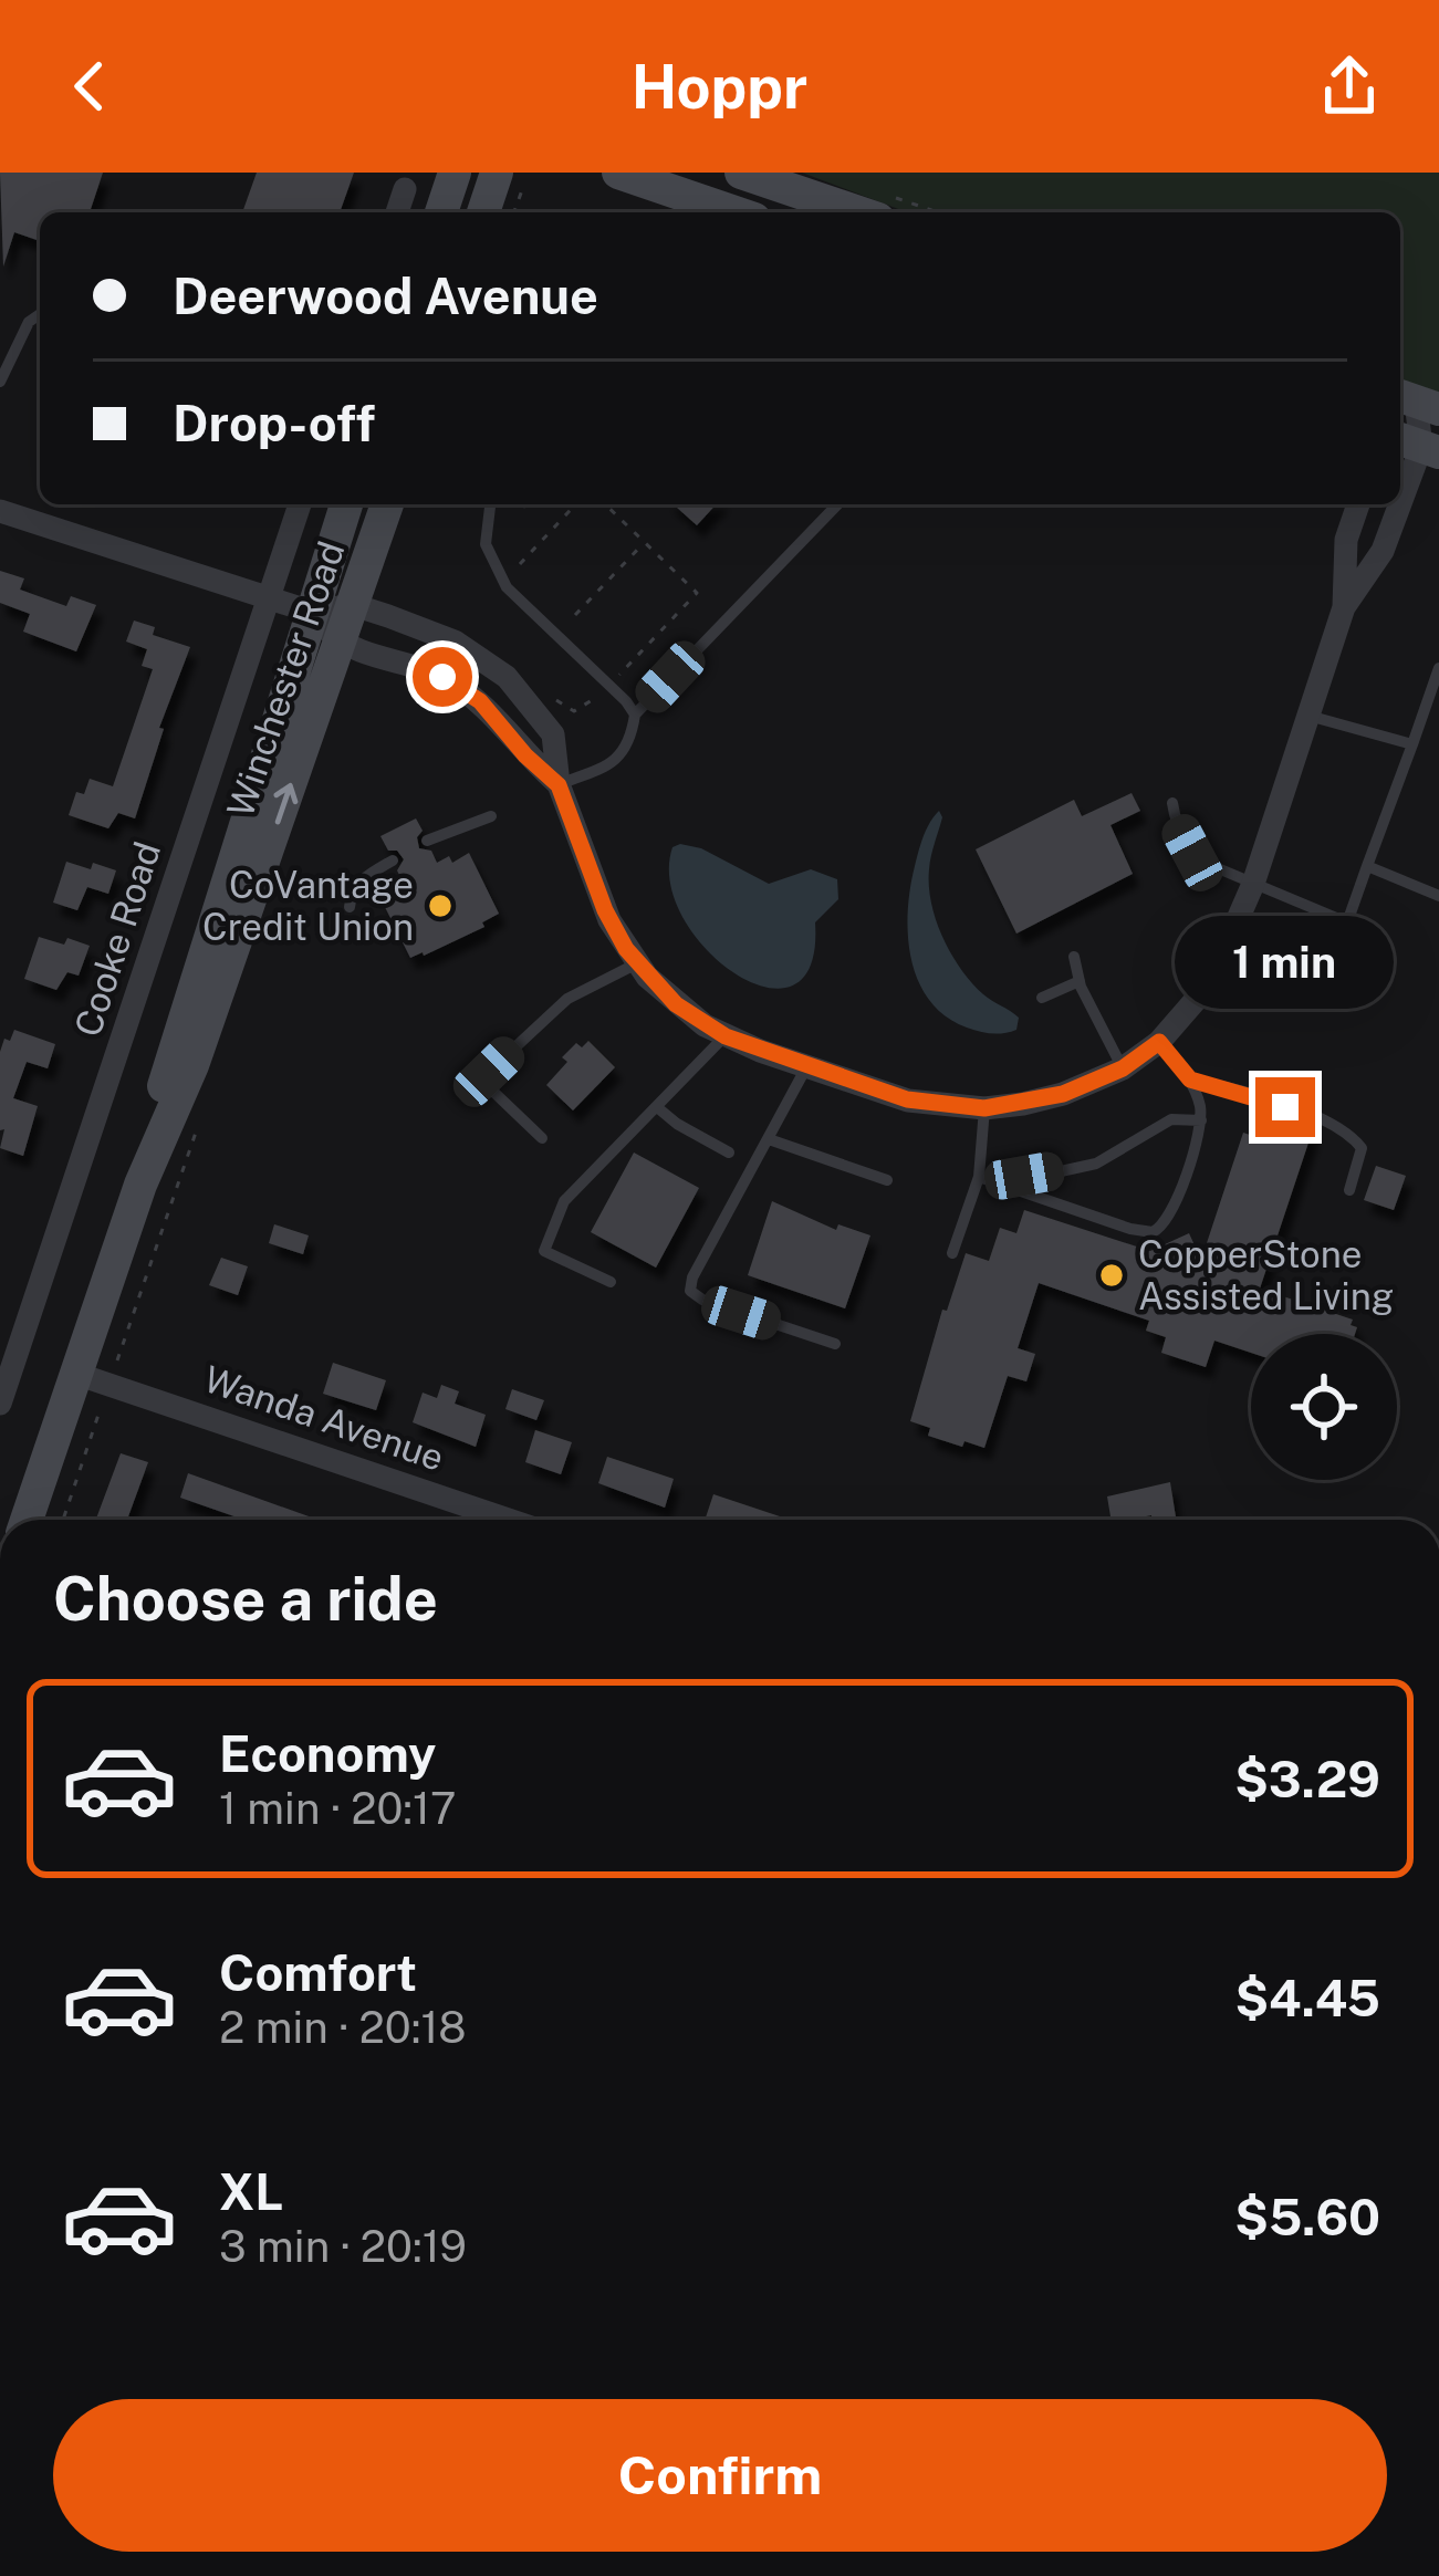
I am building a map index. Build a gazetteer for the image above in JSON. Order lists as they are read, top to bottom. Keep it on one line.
{"streets":{"main road":["Winchester Road"],"street":["Cooke Road","Wanda Avenue"]},"crossings":[["Winchester Road","Wanda Avenue"]],"places":["CoVantage Credit Union","CopperStone Assisted Living"],"page":{"header":"Hoppr","banner":["Deerwood Avenue","Drop-off"],"bubble":"1 min","heading":"Choose a ride","list":[{"name":"Economy","note":"1 min · 20:17","value":"$3.29"},{"name":"Comfort","note":"2 min · 20:18","value":"$4.45"},{"name":"XL","note":"3 min · 20:19","value":"$5.60"}],"buttons":"Confirm"}}
